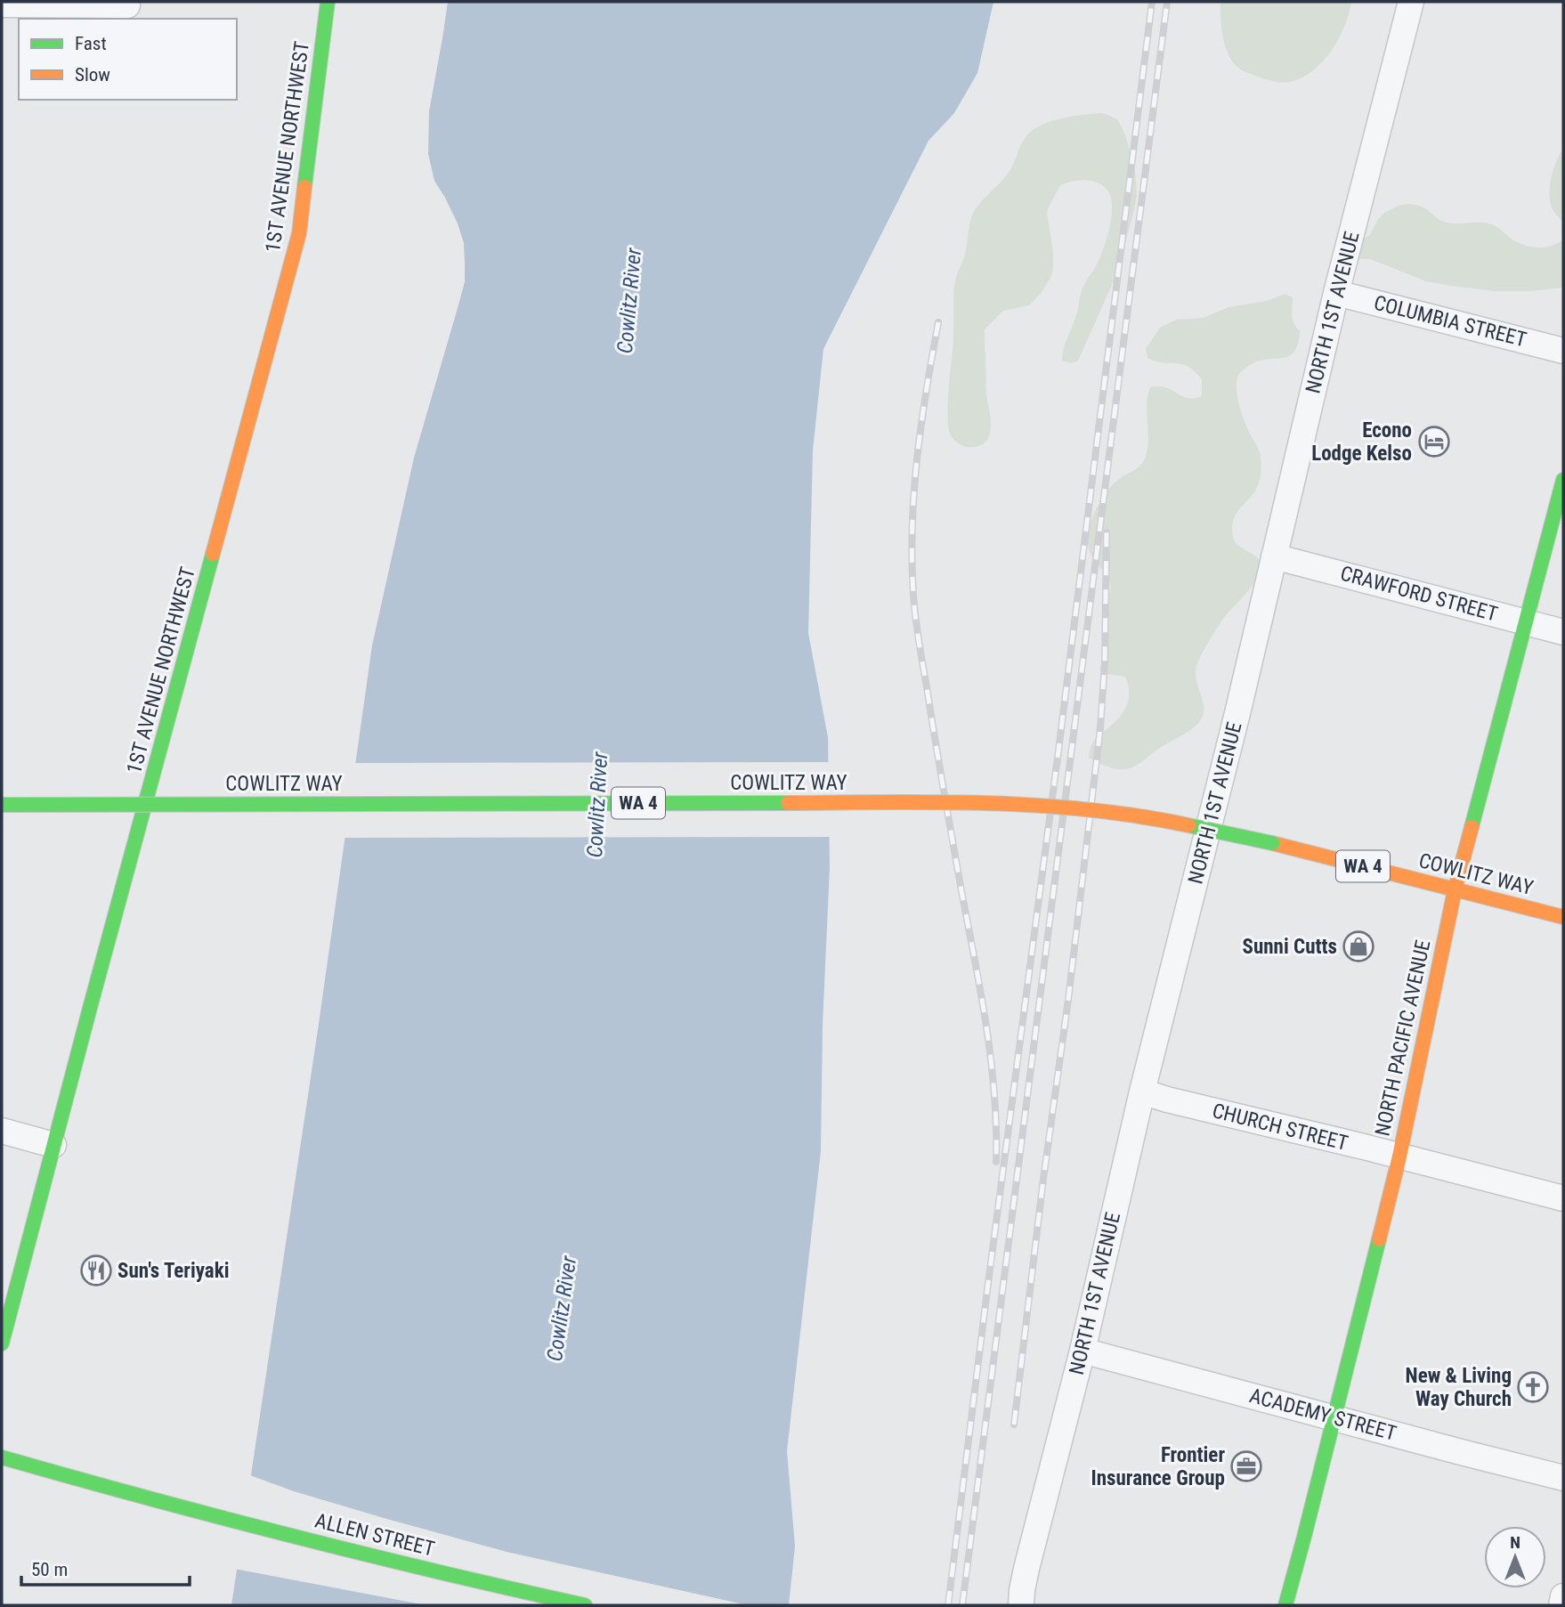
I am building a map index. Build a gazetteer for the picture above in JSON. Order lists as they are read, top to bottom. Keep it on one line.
{"streets":{"main road":["1ST AVENUE NORTHWEST","COWLITZ WAY","WA 4","NORTH PACIFIC AVENUE","ALLEN STREET"],"street":["NORTH 1ST AVENUE","COLUMBIA STREET","CRAWFORD STREET","CHURCH STREET","ACADEMY STREET"]},"crossings":[["NORTH 1ST AVENUE","COLUMBIA STREET"],["NORTH 1ST AVENUE","CRAWFORD STREET"],["NORTH 1ST AVENUE","CHURCH STREET"],["NORTH 1ST AVENUE","ACADEMY STREET"],["CRAWFORD STREET","NORTH PACIFIC AVENUE"],["COWLITZ WAY","NORTH PACIFIC AVENUE"],["NORTH PACIFIC AVENUE","CHURCH STREET"],["NORTH PACIFIC AVENUE","ACADEMY STREET"]],"water":["Cowlitz River"],"places":{"hotel":["Econo Lodge Kelso"],"shop":["Sunni Cutts"],"restaurant":["Sun's Teriyaki"],"church":["New & Living Way Church"],"office":["Frontier Insurance Group"]},"legend":["Fast","Slow"],"scale_bar":"50 m","north":"top"}
